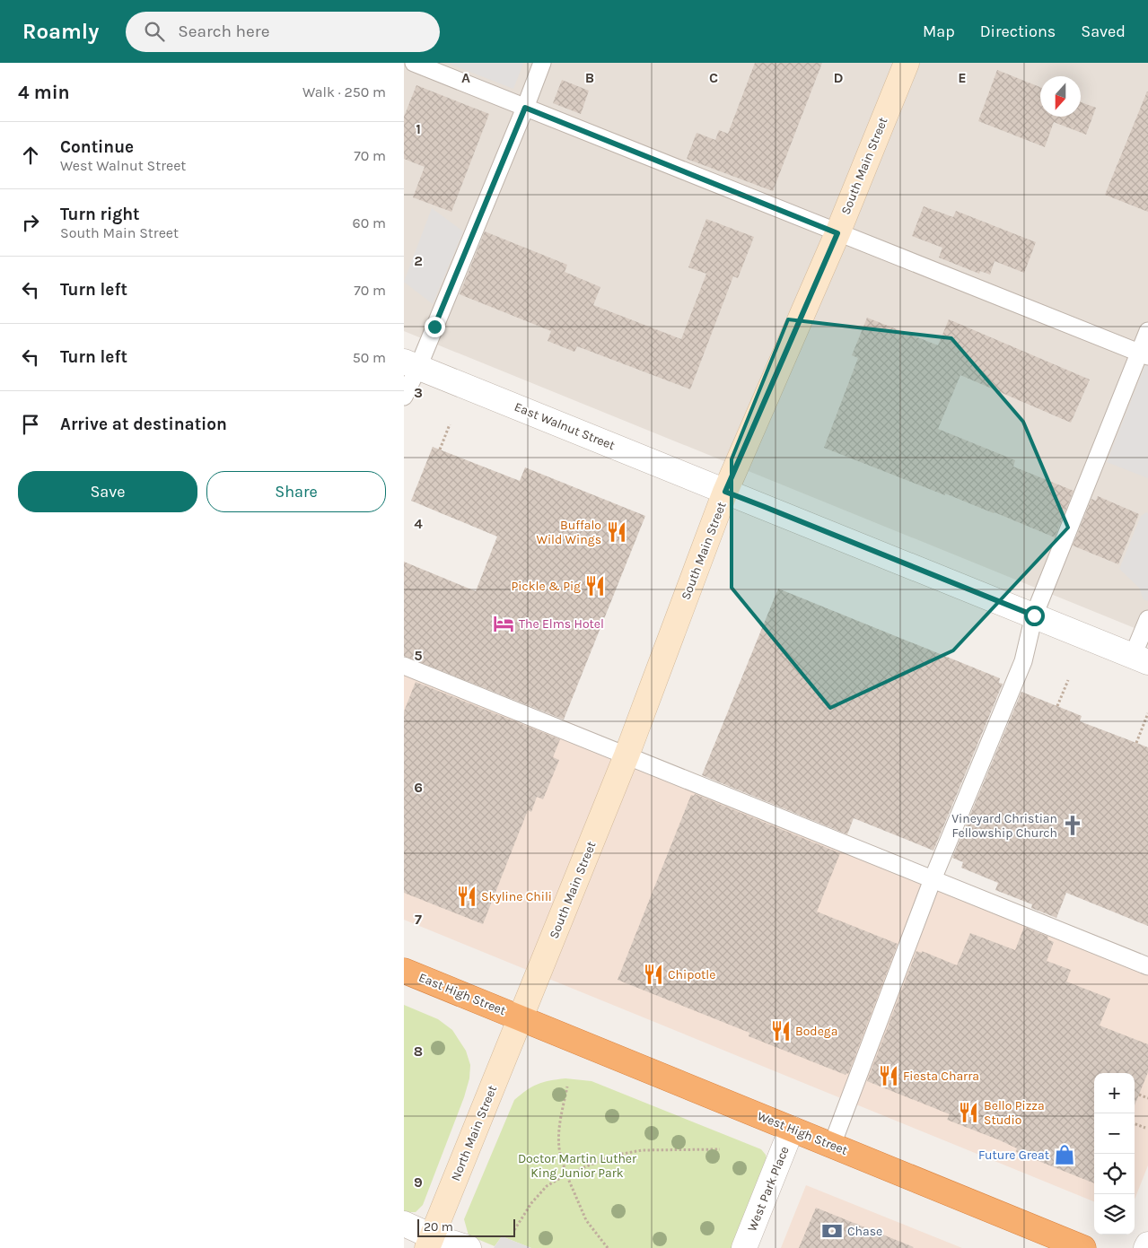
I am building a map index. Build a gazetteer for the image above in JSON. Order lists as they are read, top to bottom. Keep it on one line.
{"streets":{"highway":["East High Street","West High Street"],"main road":["South Main Street","North Main Street"],"street":["East Walnut Street","West Park Place"]},"crossings":[["South Main Street","East Walnut Street"],["South Main Street","East High Street"],["South Main Street","North Main Street"],["South Main Street","West High Street"],["East High Street","North Main Street"],["East High Street","West High Street"],["North Main Street","West High Street"],["West High Street","West Park Place"]],"parks":["Doctor Martin Luther King Junior Park"],"places":{"restaurant":["Buffalo Wild Wings","Pickle & Pig","Skyline Chili","Chipotle","Bodega","Fiesta Charra","Bello Pizza Studio"],"hotel":["The Elms Hotel"],"church":["Vineyard Christian Fellowship Church"],"shop":["Future Great"],"bank":["Chase"]},"scale_bar":"20 m","north":"bottom","page":{"header":"Roamly","search":"Search here","nav":["Map","Directions","Saved"],"heading":["4 min","Walk · 250 m"],"list":[["Continue","West Walnut Street","70 m"],["Turn right","South Main Street","60 m"],["Turn left","70 m"],["Turn left","50 m"],"Arrive at destination"],"buttons":["Save","Share"],"map_buttons":["+","−"],"scale":"20 m"},"grid":{"columns":["A","B","C","D","E"],"rows":["1","2","3","4","5","6","7","8","9"]}}
